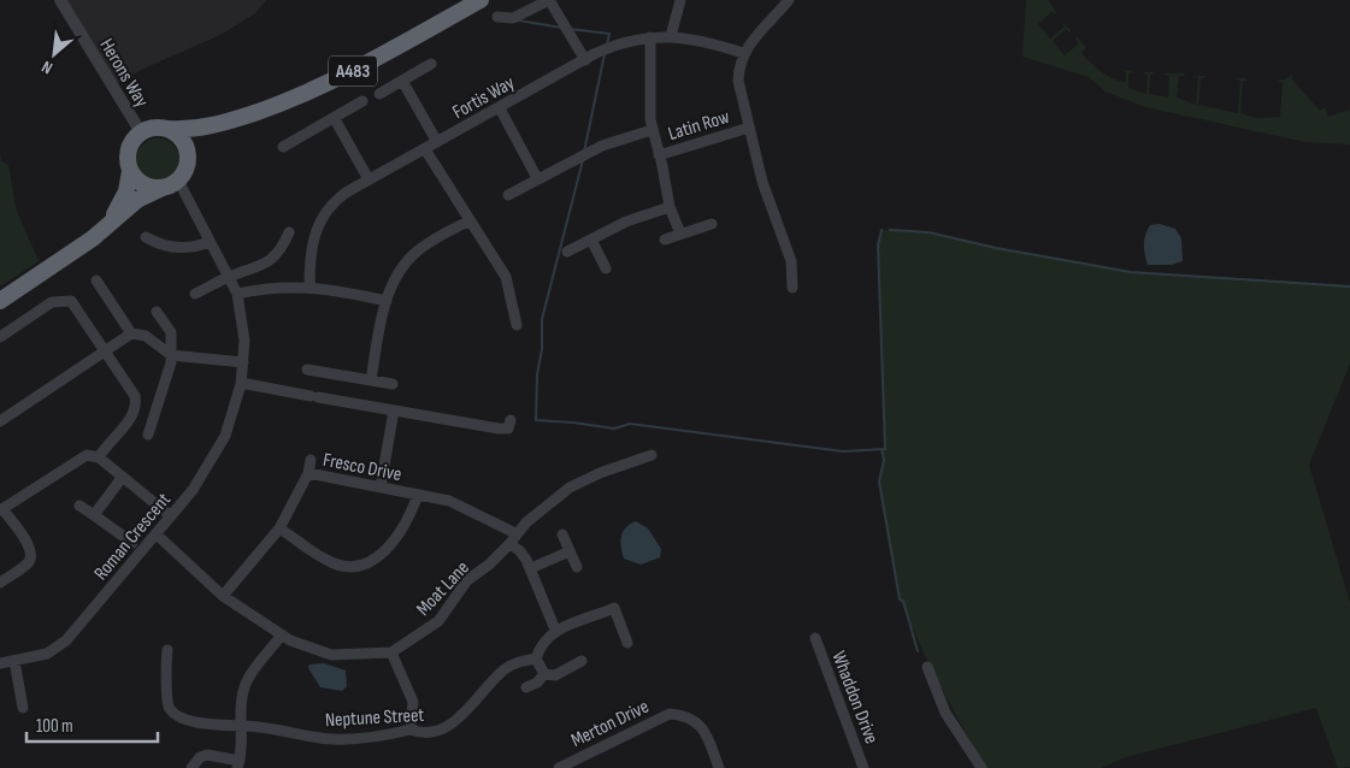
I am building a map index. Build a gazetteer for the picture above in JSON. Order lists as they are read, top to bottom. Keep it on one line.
{"streets":{"highway":["A483"],"street":["Herons Way","Fortis Way","Latin Row","Fresco Drive","Roman Crescent","Moat Lane","Whaddon Drive","Neptune Street","Merton Drive"]},"crossings":[["A483","Herons Way"],["A483","Roman Crescent"],["Herons Way","Roman Crescent"],["Fresco Drive","Moat Lane"]],"scale_bar":"100 m","north":"bottom left"}
